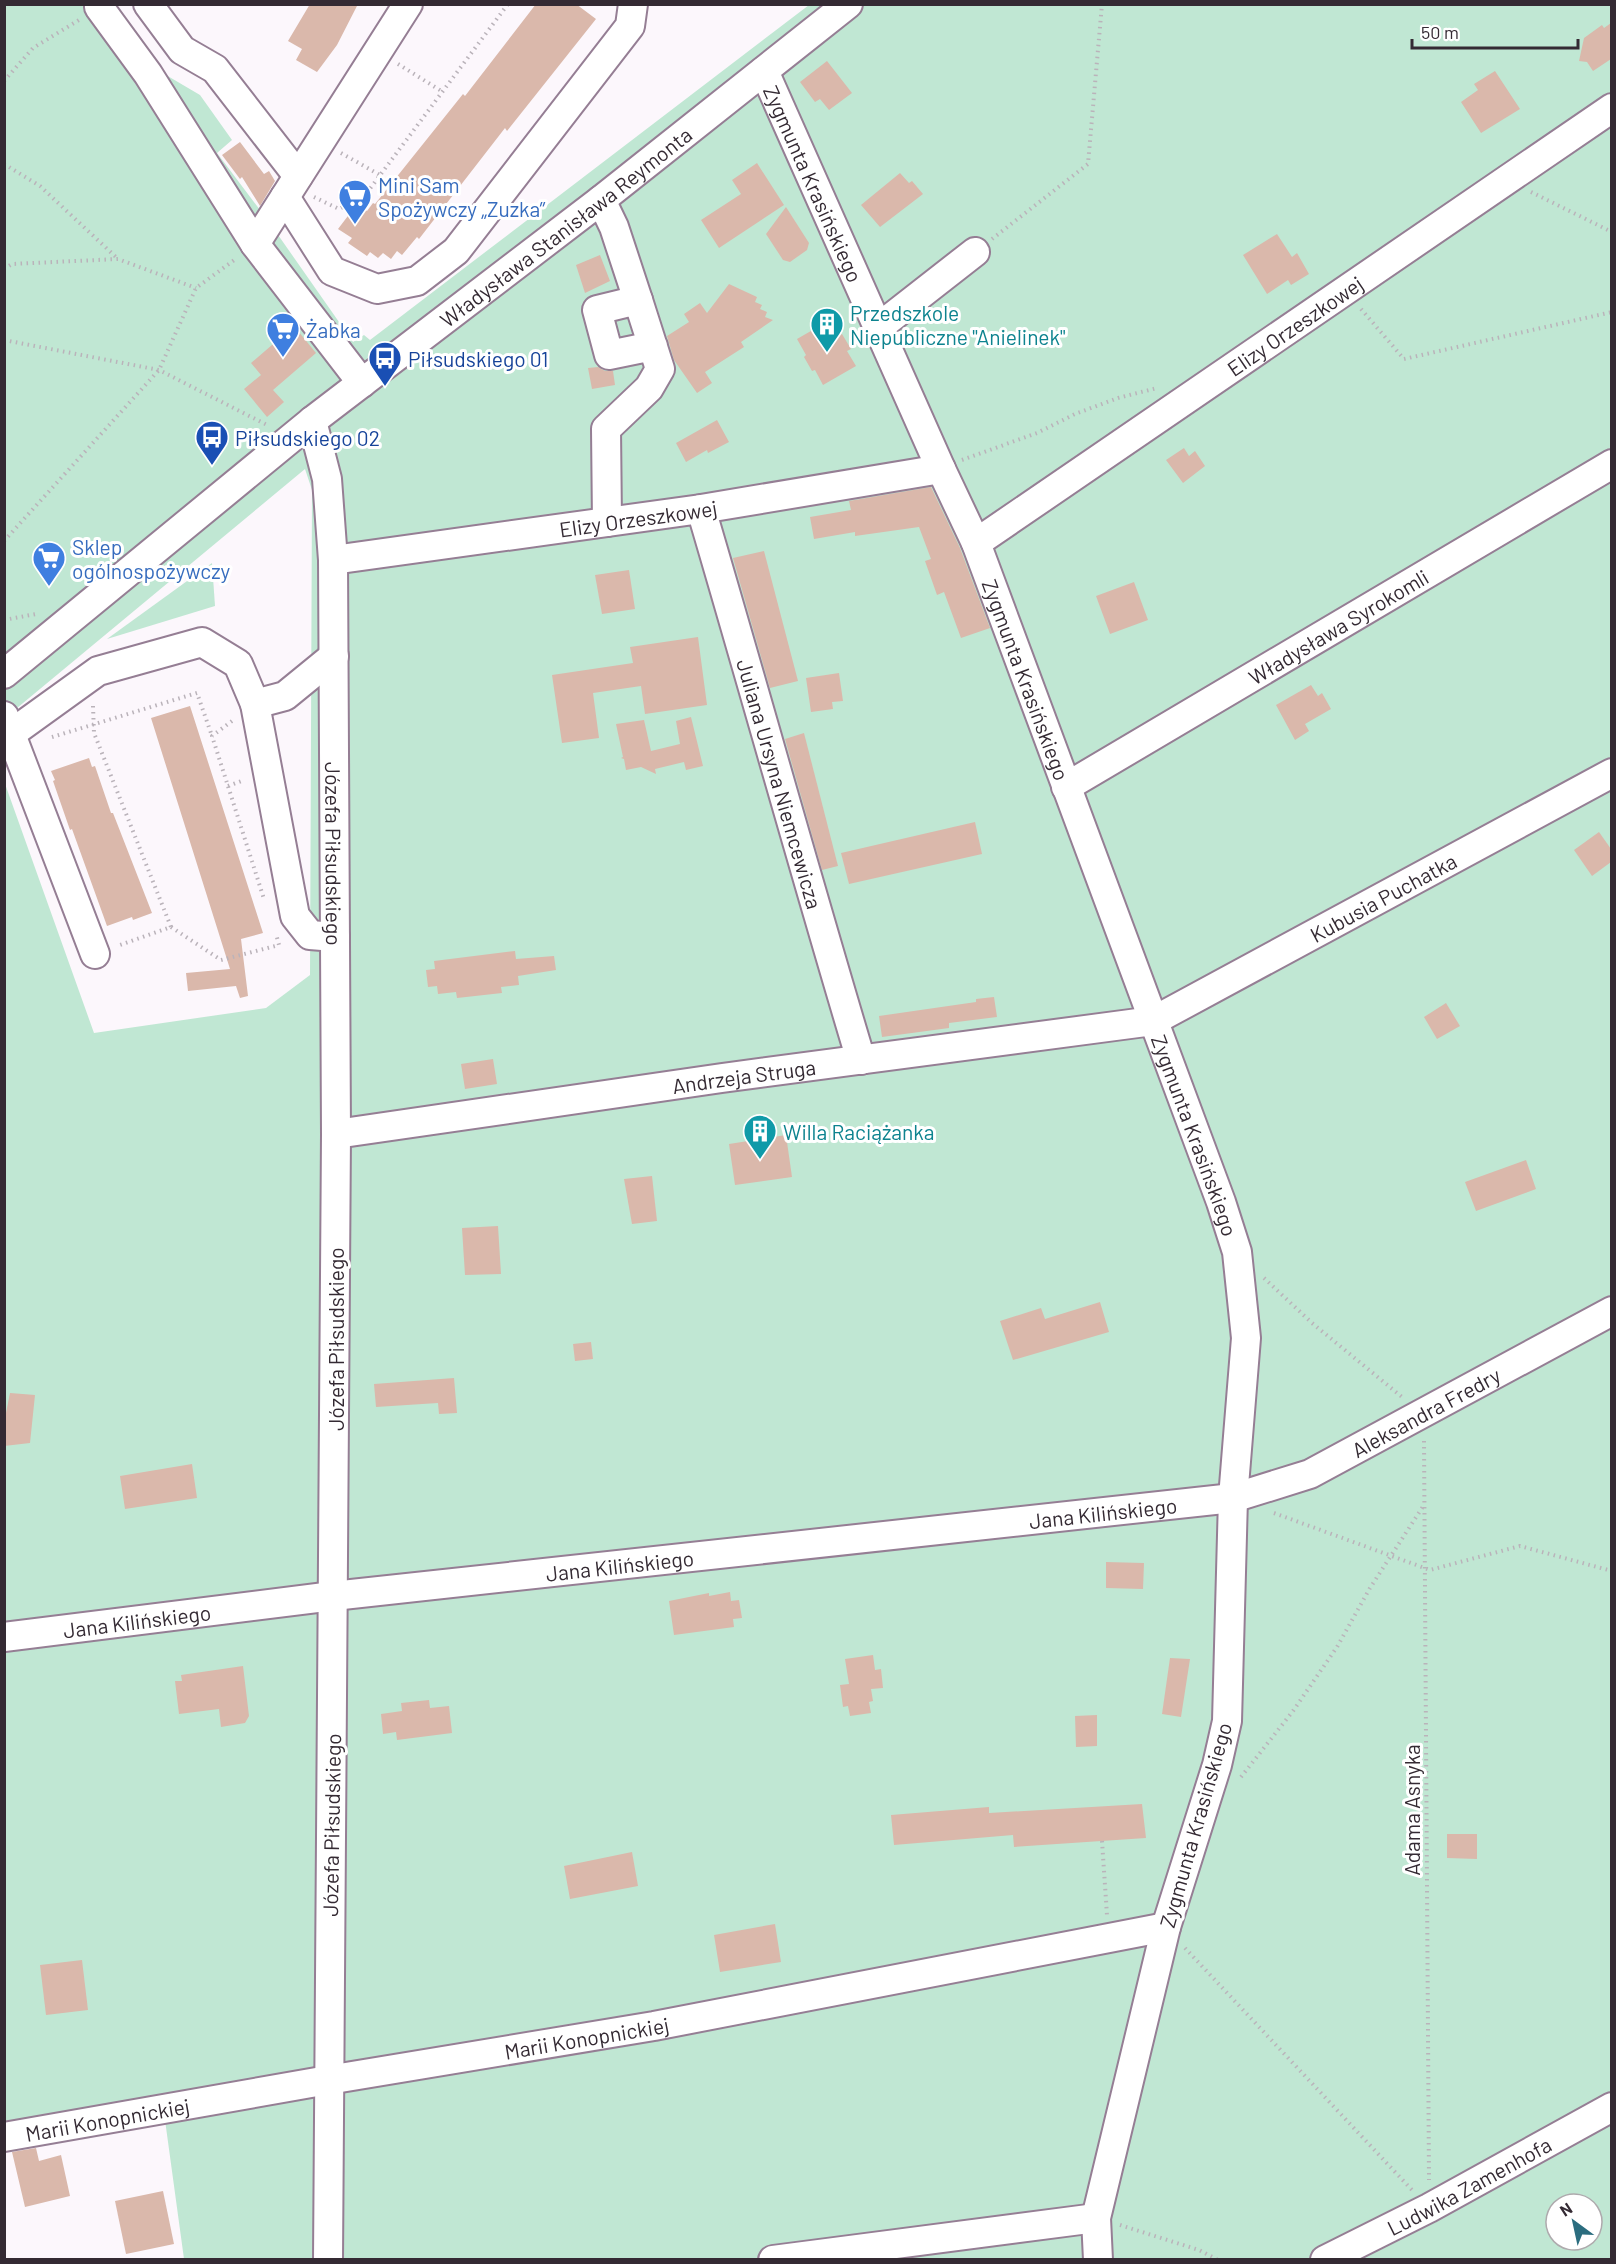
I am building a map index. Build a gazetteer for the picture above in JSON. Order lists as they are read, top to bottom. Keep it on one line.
{"streets":{"street":["Zygmunta Krasińskiego","Władysława Stanisława Reymonta","Elizy Orzeszkowej","Władysława Syrokomli","Juliana Ursyna Niemcewicza","Józefa Piłsudskiego","Kubusia Puchatka","Andrzeja Struga","Aleksandra Fredry","Jana Kilińskiego","Marii Konopnickiej","Ludwika Zamenhofa"],"path":["Adama Asnyka"]},"crossings":[["Zygmunta Krasińskiego","Władysława Stanisława Reymonta"],["Zygmunta Krasińskiego","Elizy Orzeszkowej"],["Zygmunta Krasińskiego","Władysława Syrokomli"],["Zygmunta Krasińskiego","Kubusia Puchatka"],["Zygmunta Krasińskiego","Andrzeja Struga"],["Zygmunta Krasińskiego","Aleksandra Fredry"],["Zygmunta Krasińskiego","Jana Kilińskiego"],["Zygmunta Krasińskiego","Marii Konopnickiej"],["Władysława Stanisława Reymonta","Józefa Piłsudskiego"],["Elizy Orzeszkowej","Juliana Ursyna Niemcewicza"],["Elizy Orzeszkowej","Józefa Piłsudskiego"],["Juliana Ursyna Niemcewicza","Andrzeja Struga"],["Józefa Piłsudskiego","Andrzeja Struga"],["Józefa Piłsudskiego","Jana Kilińskiego"],["Józefa Piłsudskiego","Marii Konopnickiej"],["Kubusia Puchatka","Andrzeja Struga"],["Aleksandra Fredry","Jana Kilińskiego"],["Aleksandra Fredry","Adama Asnyka"],["Adama Asnyka","Ludwika Zamenhofa"]],"places":{"supermarket":["Mini Sam Spożywczy „Zuzka”","Żabka","Sklep ogólnospożywczy"],"building":["Przedszkole Niepubliczne \"Anielinek\"","Willa Raciążanka"],"bus stop":["Piłsudskiego 01","Piłsudskiego 02"]},"scale_bar":"50 m","north":"top left"}
